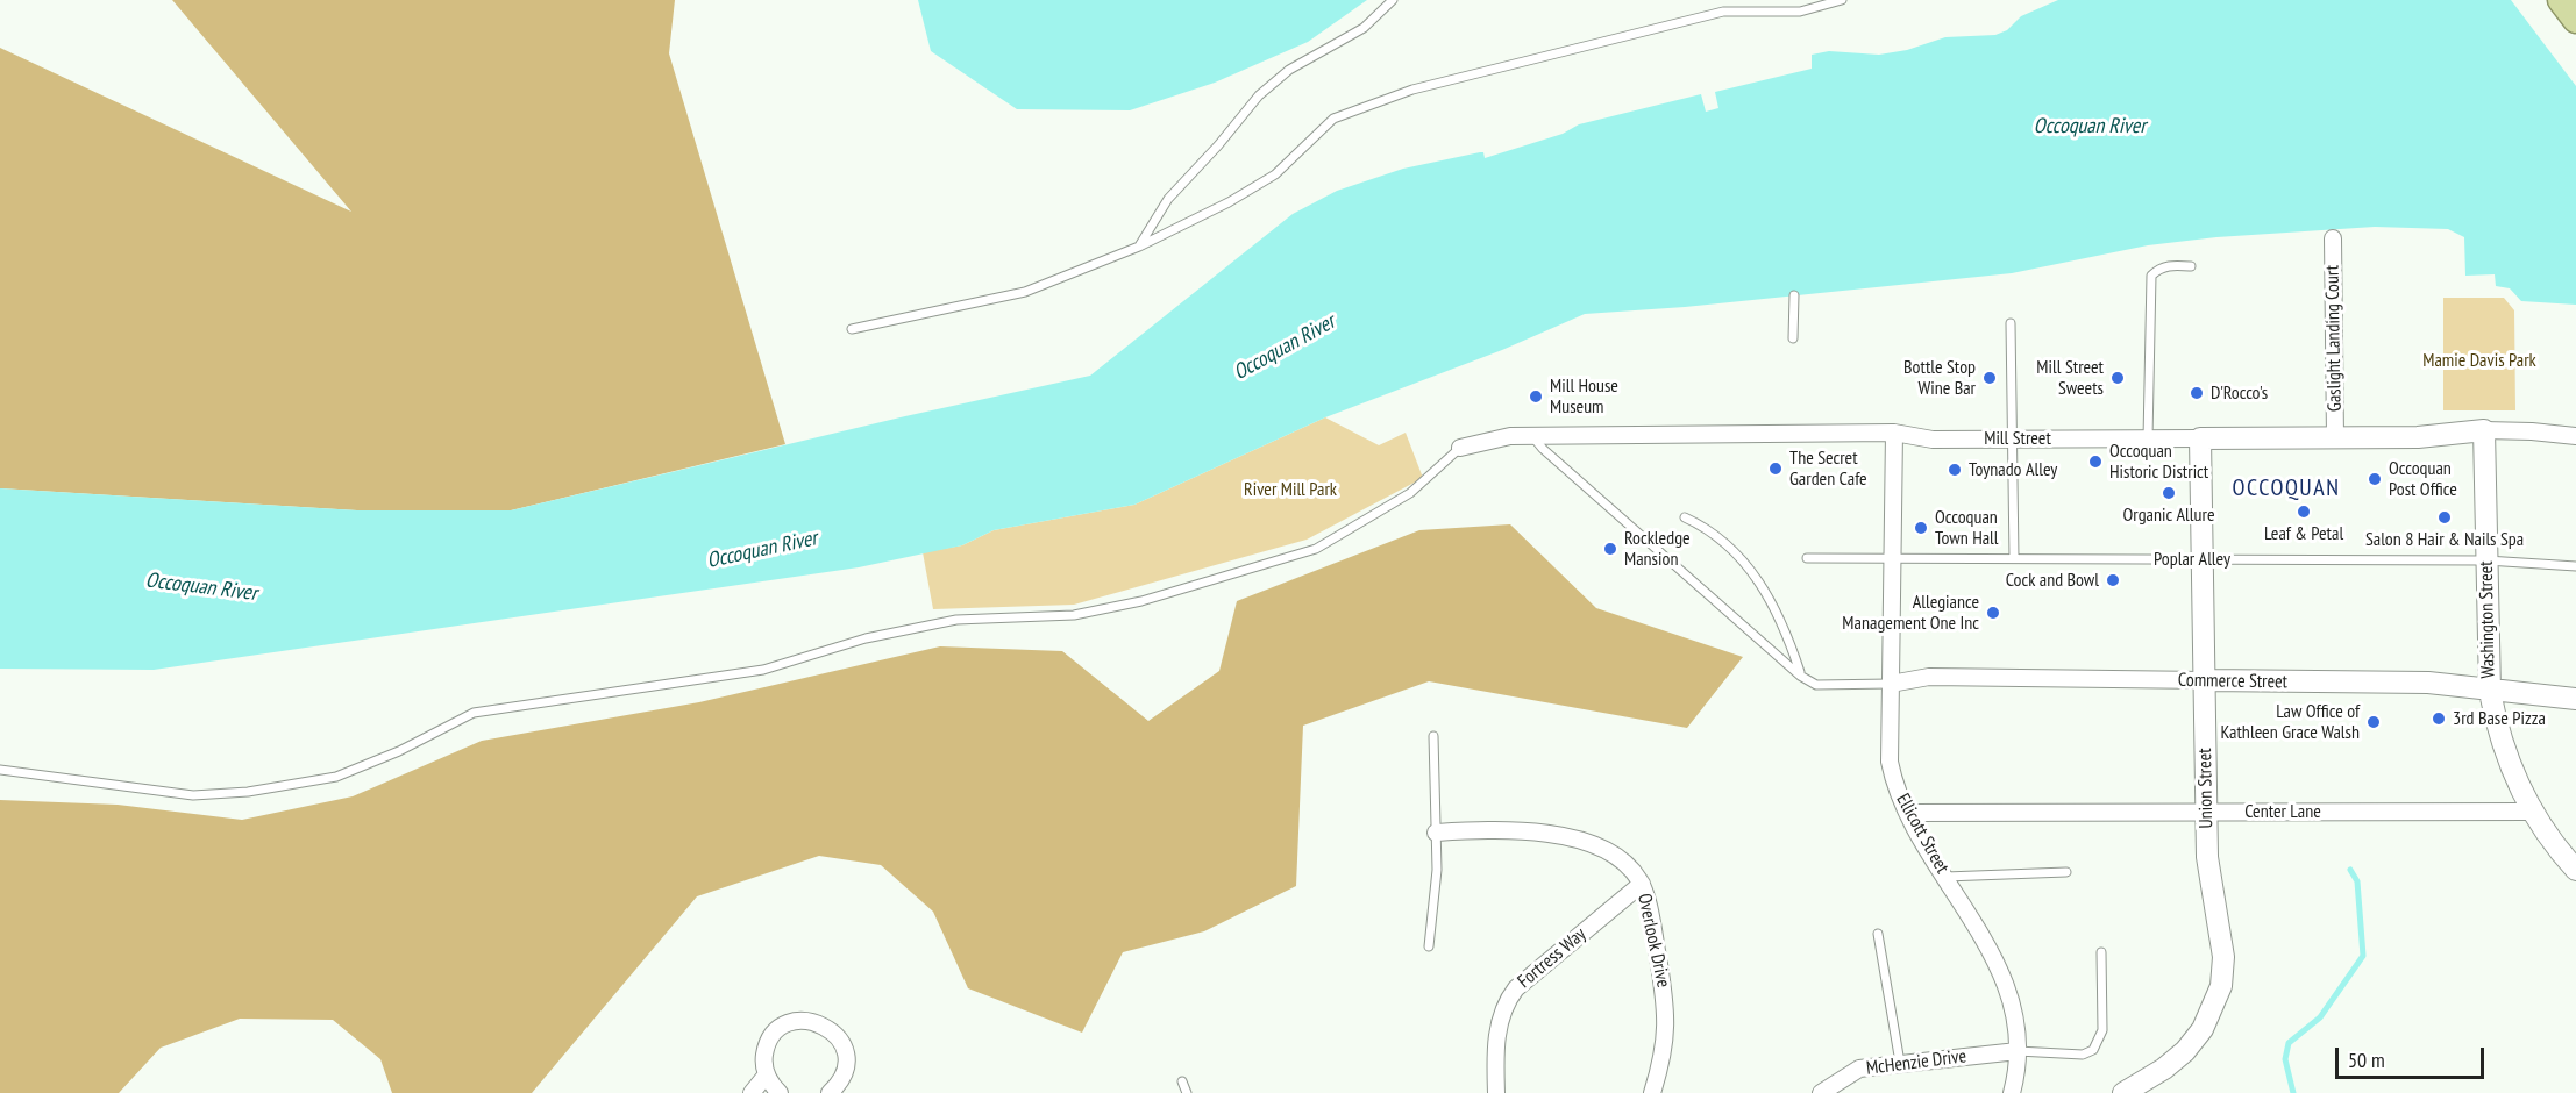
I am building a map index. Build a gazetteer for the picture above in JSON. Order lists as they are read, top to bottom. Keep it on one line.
{"streets":{"street":["Gaslight Landing Court","Mill Street","Washington Street","Commerce Street","Union Street","Center Lane","Ellicott Street","Overlook Drive","Fortress Way","McHenzie Drive"],"lane":["Poplar Alley"]},"crossings":[["Gaslight Landing Court","Mill Street"],["Mill Street","Washington Street"],["Mill Street","Union Street"],["Mill Street","Ellicott Street"],["Poplar Alley","Washington Street"],["Poplar Alley","Union Street"],["Poplar Alley","Ellicott Street"],["Washington Street","Commerce Street"],["Washington Street","Center Lane"],["Commerce Street","Union Street"],["Commerce Street","Ellicott Street"],["Union Street","Center Lane"],["Center Lane","Ellicott Street"],["Ellicott Street","McHenzie Drive"],["Overlook Drive","Fortress Way"]],"districts":["OCCOQUAN"],"water":["Occoquan River"],"parks":["Mamie Davis Park","River Mill Park"],"places":["Bottle Stop Wine Bar","Mill Street Sweets","D'Rocco's","Mill House Museum","Occoquan Historic District","The Secret Garden Cafe","Toynado Alley","Occoquan Post Office","Organic Allure","Leaf & Petal","Salon 8 Hair & Nails Spa","Occoquan Town Hall","Rockledge Mansion","Cock and Bowl","Allegiance Management One Inc","3rd Base Pizza","Law Office of Kathleen Grace Walsh"],"scale_bar":"50 m"}
